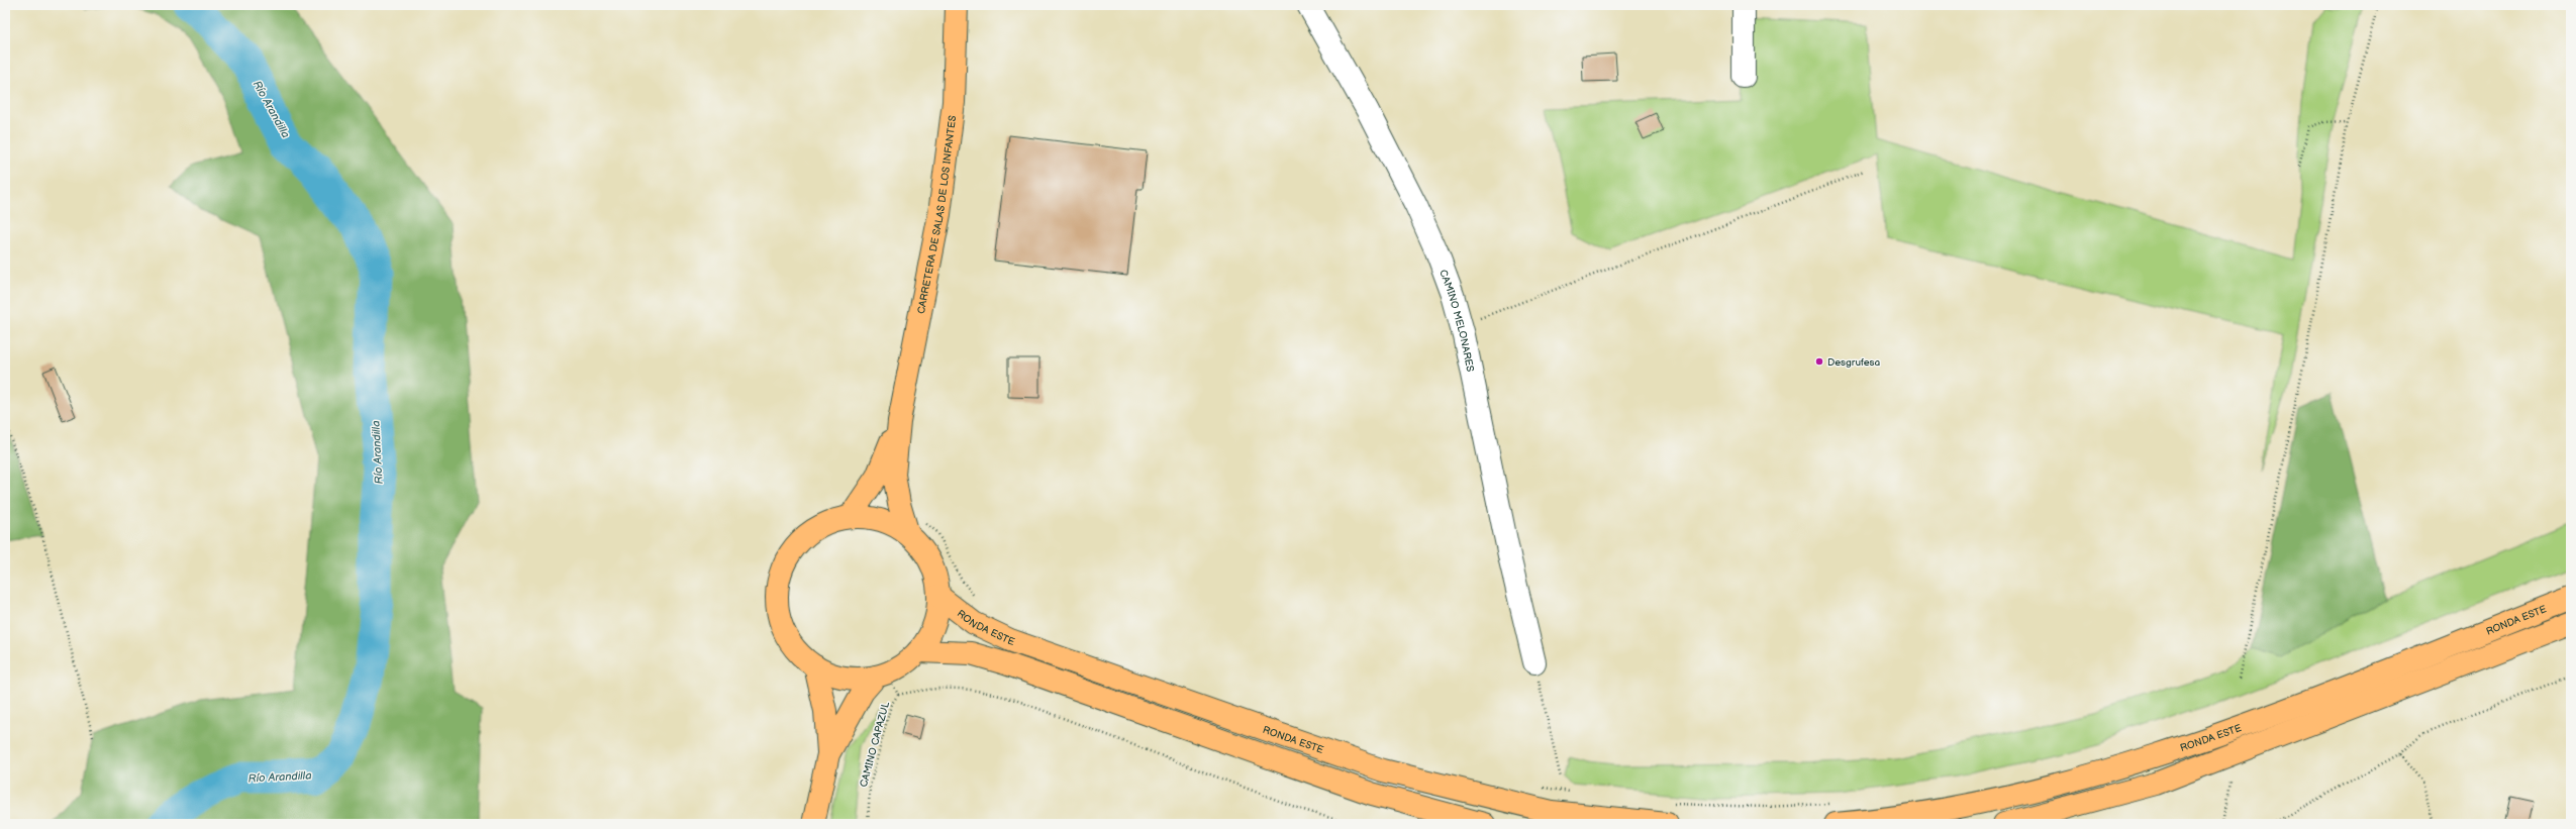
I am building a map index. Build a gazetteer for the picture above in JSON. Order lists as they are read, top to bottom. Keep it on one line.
{"streets":{"main road":["CARRETERA DE SALAS DE LOS INFANTES","RONDA ESTE"],"street":["CAMINO MELONARES"],"path":["CAMINO CAPAZUL"]},"water":["Río Arandilla"],"places":["Desgrufesa"]}
